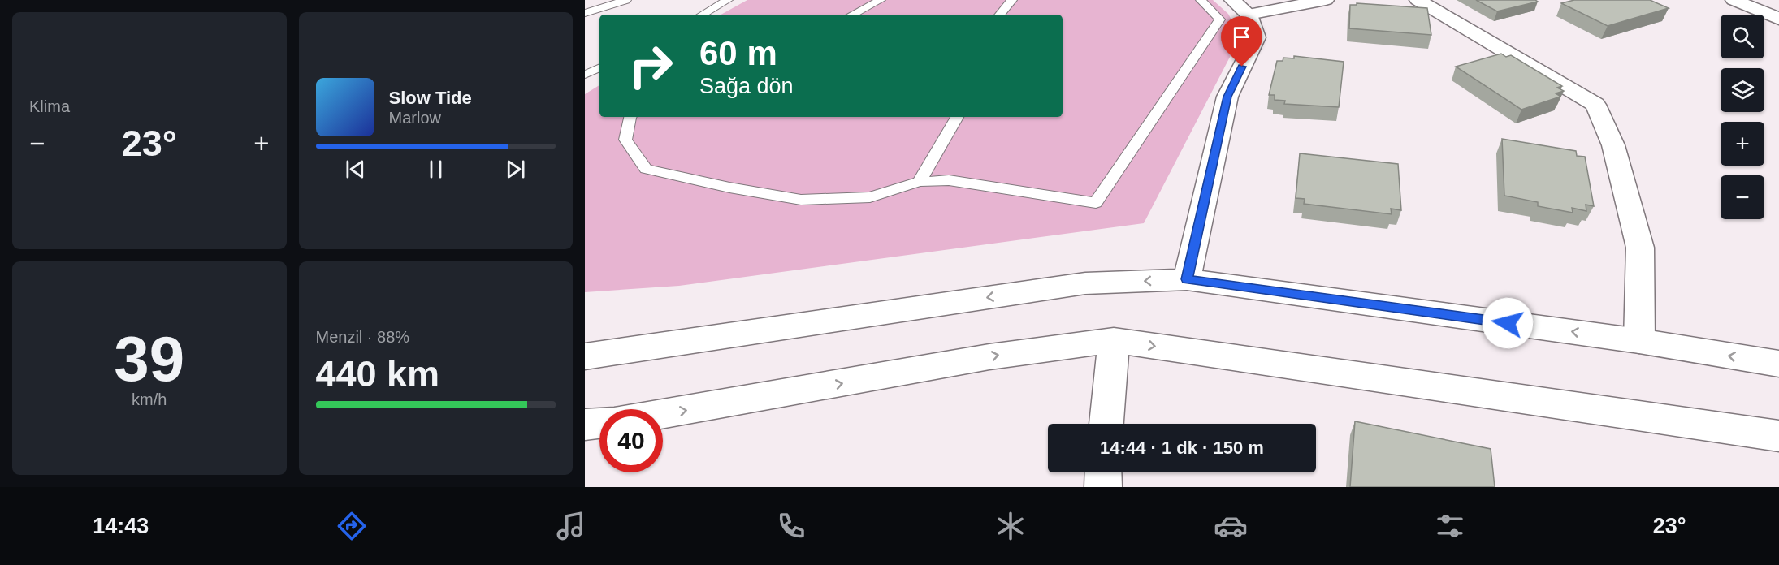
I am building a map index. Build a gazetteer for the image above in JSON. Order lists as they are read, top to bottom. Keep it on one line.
{"page":{"tile":["Klima",["39","km/h"],["Menzil · 88%","440 km"]],"map_buttons":["+","−"],"turn":["60 m","Sağa dön"],"song":["Slow Tide","Marlow"],"heat":["−","23°","+"],"limit":"40","trip":"14:44 · 1 dk · 150 m","tabs":["14:43","23°"]}}
